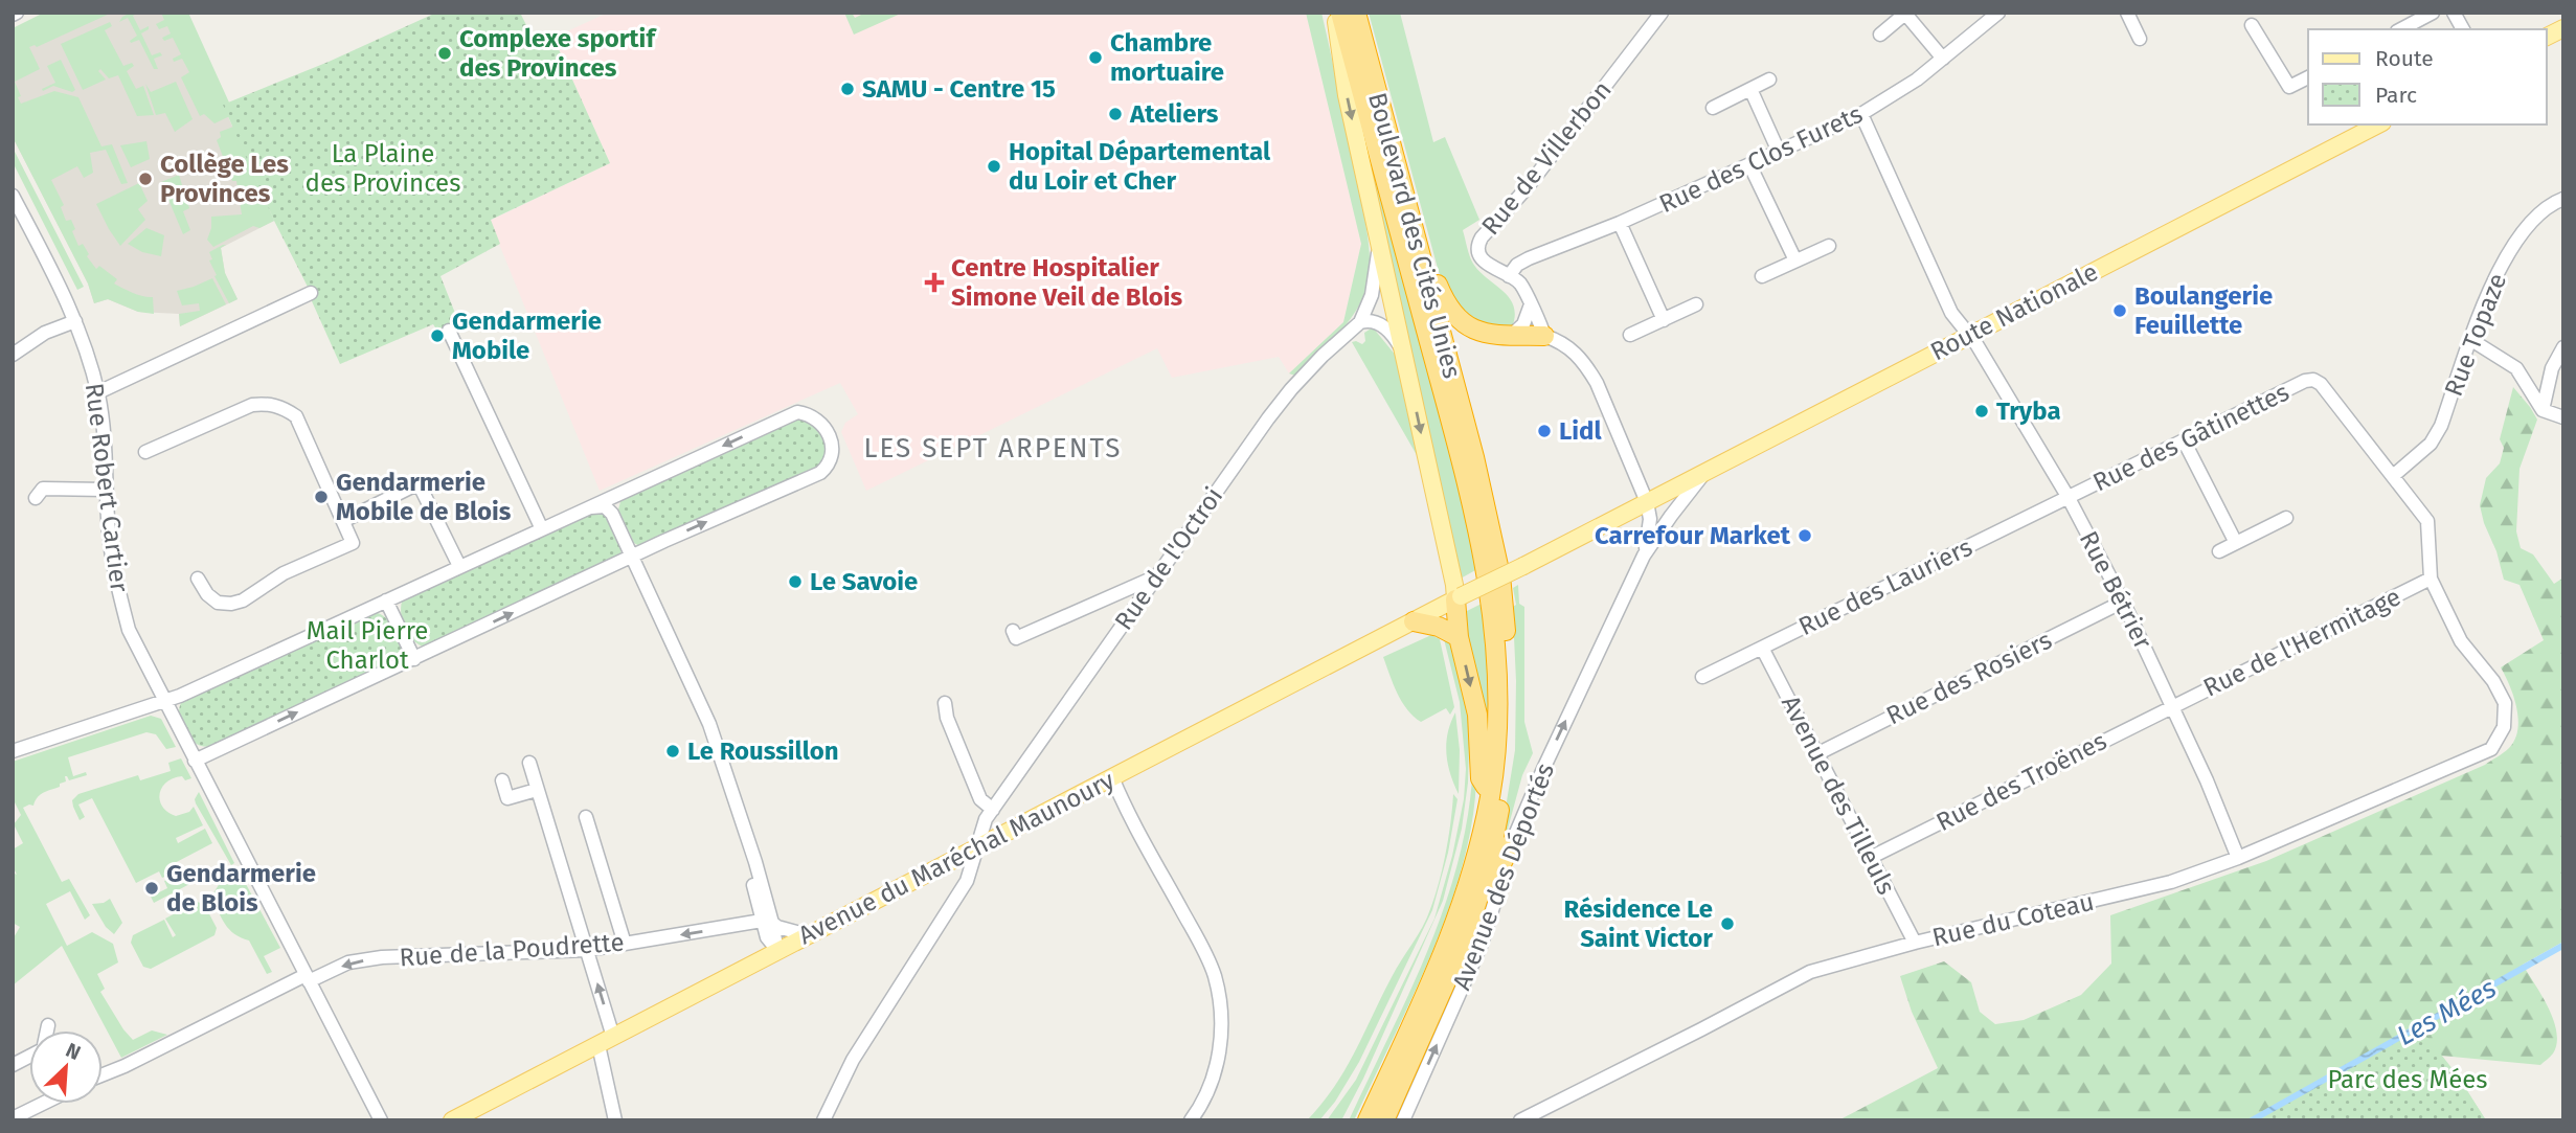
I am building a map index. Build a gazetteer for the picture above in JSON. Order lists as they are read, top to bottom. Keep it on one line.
{"streets":{"highway":["Boulevard des Cités Unies","Avenue des Déportés"],"main road":["Route Nationale","Avenue du Maréchal Maunoury"],"street":["Rue de Villerbon","Rue des Clos Furets","Rue Topaze","Rue des Gâtinettes","Rue Robert Cartier","Rue de l'Octroi","Rue des Lauriers","Rue Bétrier","Rue de l'Hermitage","Rue des Rosiers","Rue des Troënes","Avenue des Tilleuls","Rue du Coteau","Rue de la Poudrette"]},"crossings":[["Rue de Villerbon","Rue des Clos Furets"],["Rue des Clos Furets","Rue Bétrier"],["Boulevard des Cités Unies","Avenue des Déportés"],["Route Nationale","Rue Bétrier"],["Route Nationale","Avenue du Maréchal Maunoury"],["Route Nationale","Avenue des Déportés"],["Rue Topaze","Rue des Gâtinettes"],["Rue des Gâtinettes","Rue des Lauriers"],["Rue des Gâtinettes","Rue Bétrier"],["Rue Robert Cartier","Rue de la Poudrette"],["Rue de l'Octroi","Avenue du Maréchal Maunoury"],["Rue des Lauriers","Rue Bétrier"],["Rue des Lauriers","Avenue des Tilleuls"],["Rue Bétrier","Rue de l'Hermitage"],["Rue Bétrier","Rue des Rosiers"],["Rue Bétrier","Rue des Troënes"],["Rue Bétrier","Rue du Coteau"],["Rue de l'Hermitage","Rue des Troënes"],["Rue de l'Hermitage","Rue du Coteau"],["Rue des Rosiers","Avenue des Tilleuls"],["Rue des Troënes","Avenue des Tilleuls"],["Avenue des Tilleuls","Rue du Coteau"]],"one_way":["Avenue des Déportés","Rue de la Poudrette"],"districts":["LES SEPT ARPENTS"],"water":["Les Mées"],"parks":["La Plaine des Provinces","Mail Pierre Charlot","Parc des Mées"],"places":{"other":["Complexe sportif des Provinces","Chambre mortuaire","SAMU - Centre 15","Ateliers","Hopital Départemental du Loir et Cher","Collège Les Provinces","Boulangerie Feuillette","Gendarmerie Mobile","Tryba","Lidl","Gendarmerie Mobile de Blois","Carrefour Market","Le Savoie","Le Roussillon","Gendarmerie de Blois","Résidence Le Saint Victor"],"health":["Centre Hospitalier Simone Veil de Blois"]},"legend":["Route","Parc"],"north":"top right"}
